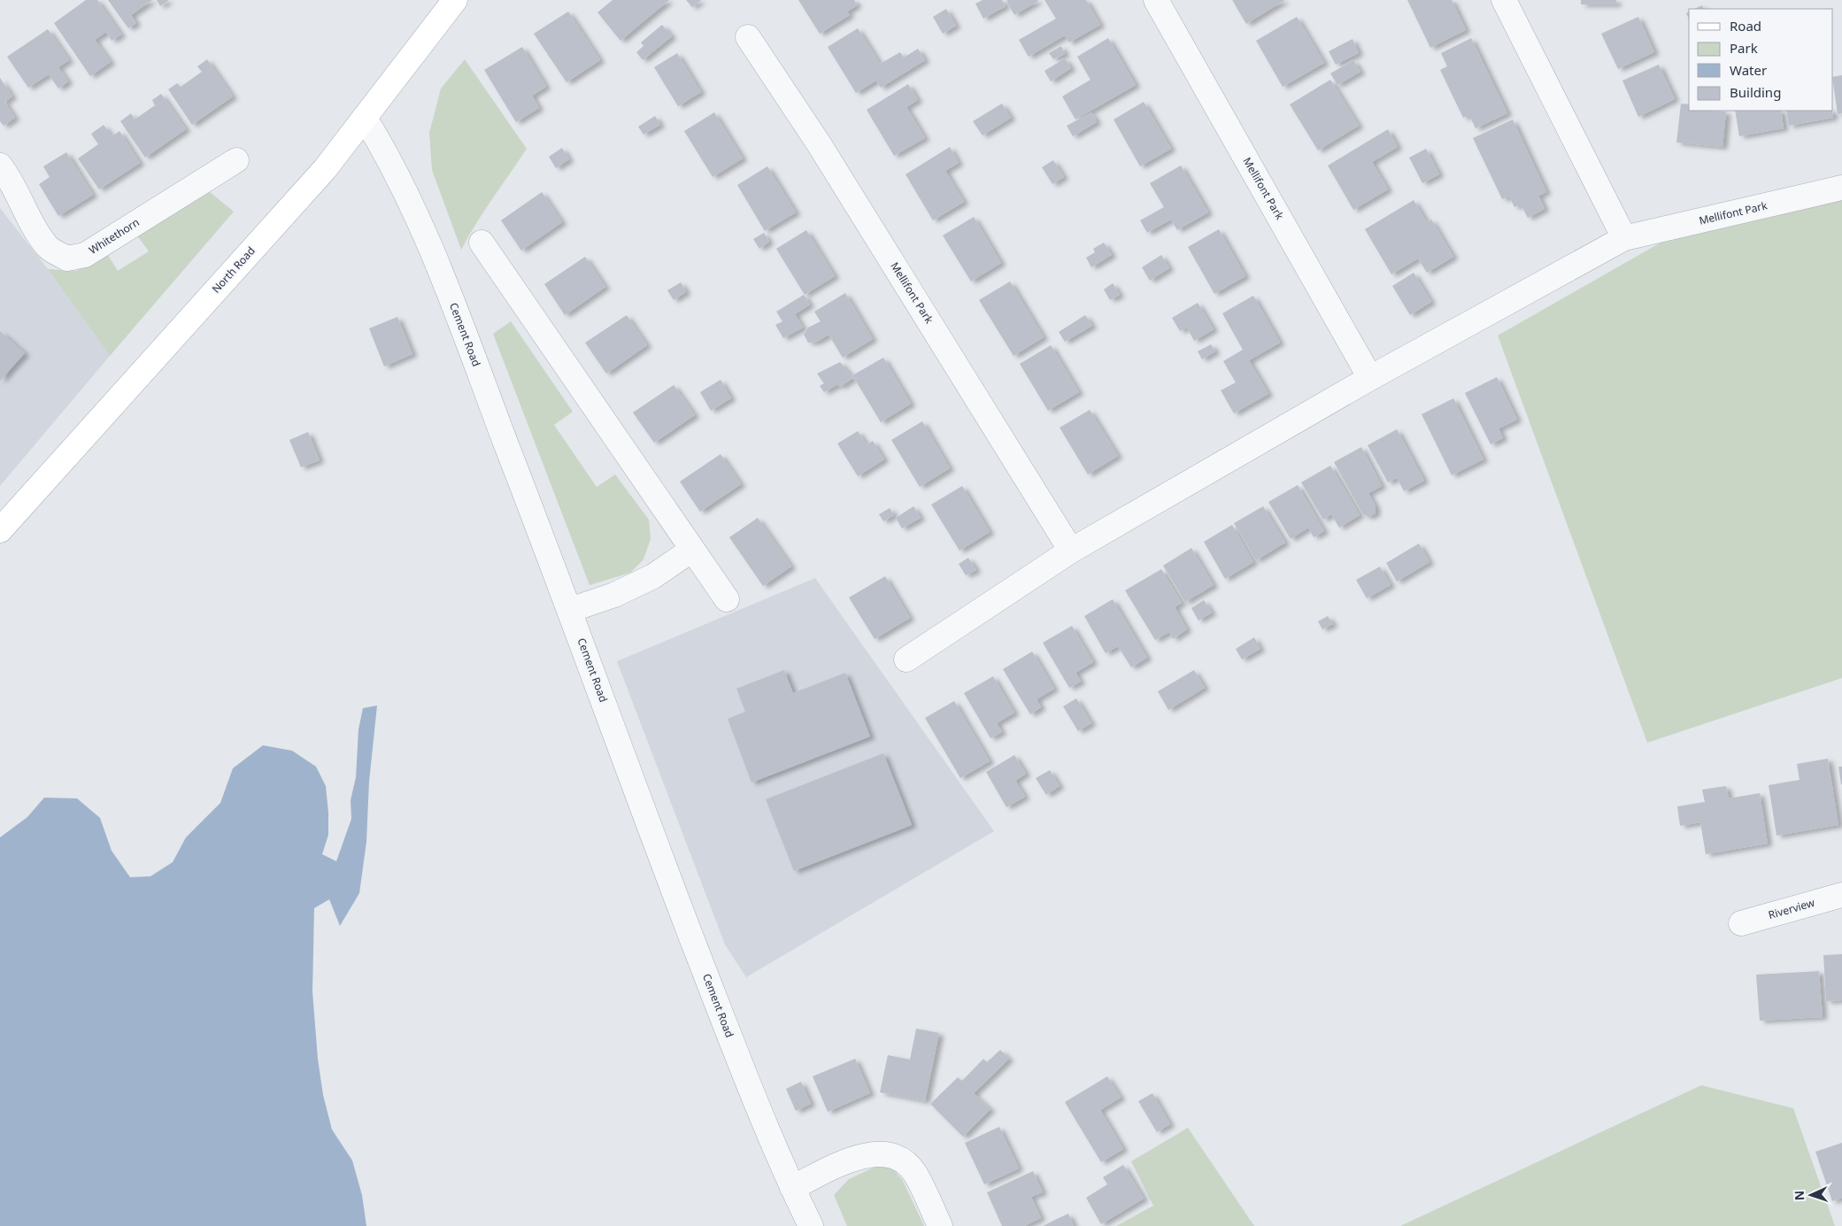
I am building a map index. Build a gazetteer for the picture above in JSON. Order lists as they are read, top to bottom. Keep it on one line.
{"streets":{"main road":["North Road"],"street":["Mellifont Park","Whitethorn","Cement Road","Riverview"]},"crossings":[["North Road","Cement Road"]],"legend":["Road","Park","Water","Building"],"north":"left"}
